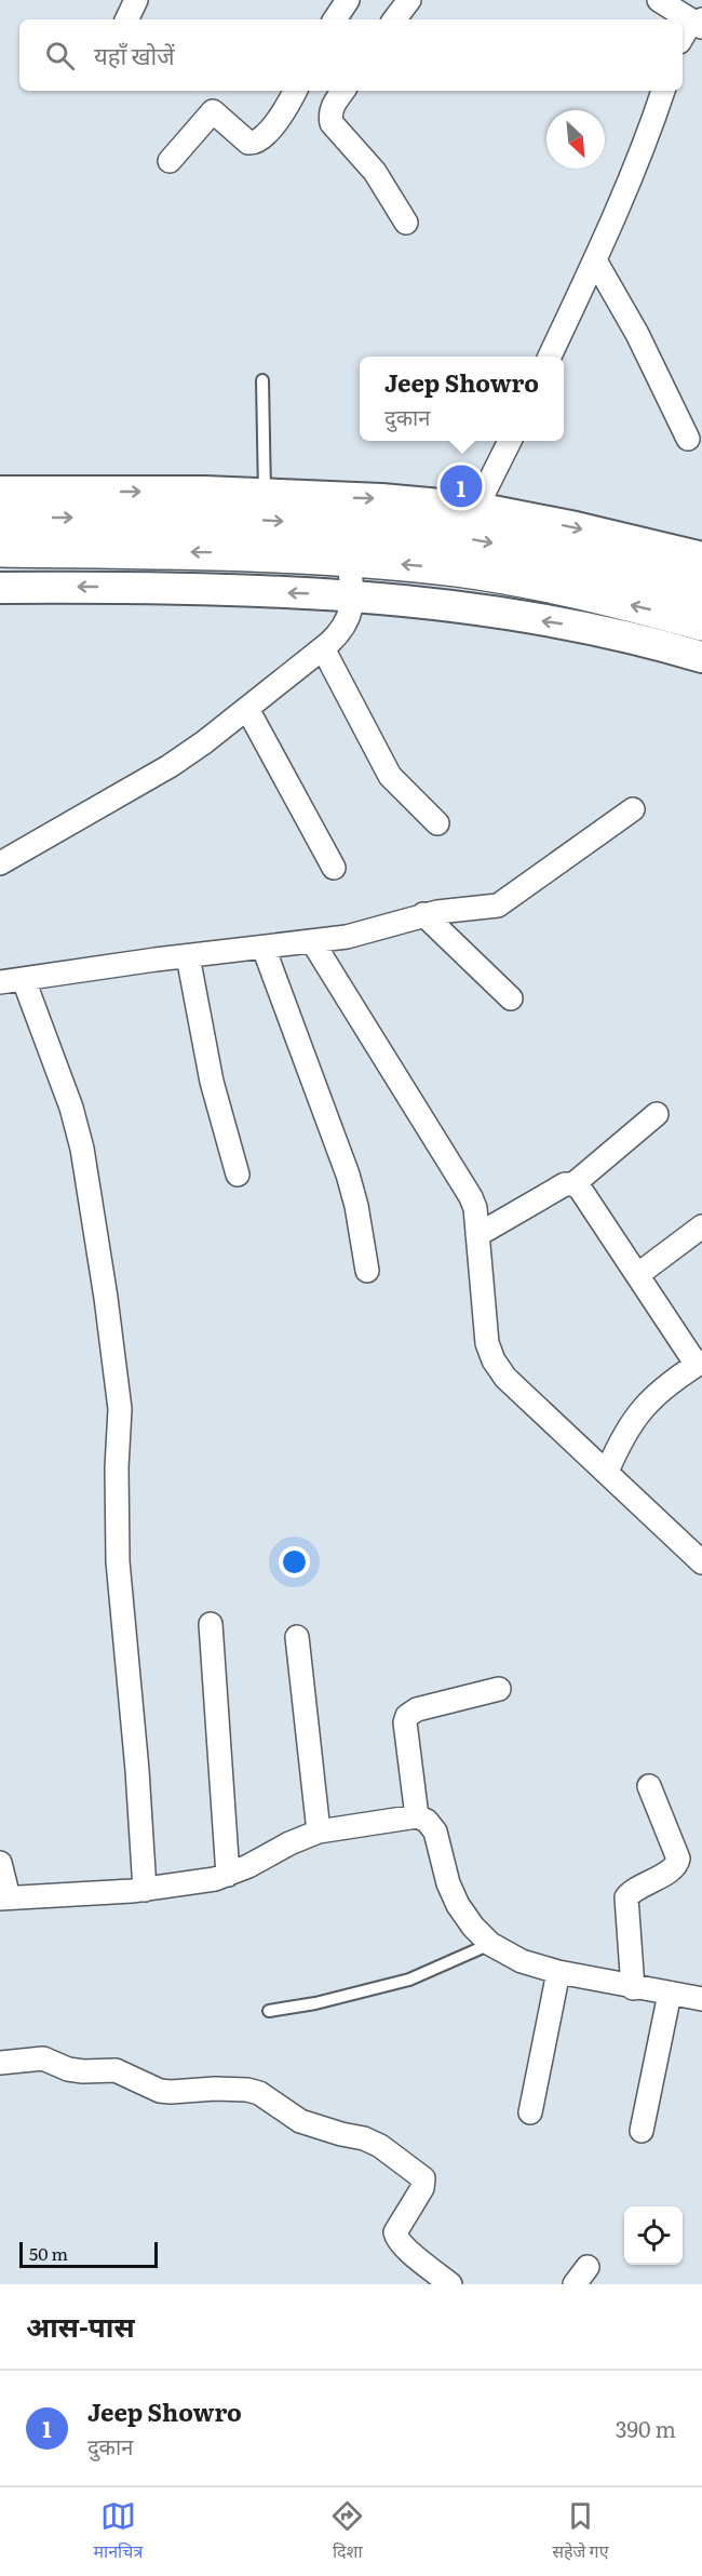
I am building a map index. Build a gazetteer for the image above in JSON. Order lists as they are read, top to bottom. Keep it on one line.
{"scale_bar":"50 m","north":"bottom right","page":{"search":"यहाँ खोजें","popup":["Jeep Showro","दुकान"],"pins":"1","scale":"50 m","heading":"आस-पास","list":[{"mark":"1","name":"Jeep Showro","note":"दुकान","value":"390 m"}],"nav":["मानचित्र","दिशा","सहेजे गए"]}}
